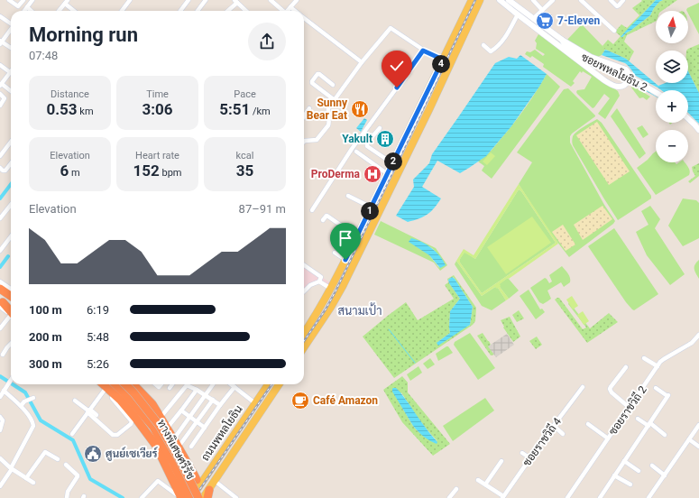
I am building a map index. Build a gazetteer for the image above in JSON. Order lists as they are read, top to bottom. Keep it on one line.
{"streets":{"highway":["ทางพิเศษศรีรัช"],"main road":["ถนนพหลโยธิน"],"street":["ซอยพหลโยธิน 2","ซอยราชวิถี 2","ซอยราชวิถี 4"]},"crossings":[["ถนนพหลโยธิน","ทางพิเศษศรีรัช"]],"districts":["สนามเป้า"],"places":{"supermarket":["7-Eleven"],"restaurant":["Sunny Bear Eat"],"building":["Yakult"],"hospital":["ProDerma"],"cafe":["Café Amazon"],"public building":["ศูนย์เซเวียร์"]},"north":"top","page":{"map_buttons":["+","−"],"heading":["Morning run","07:48"],"pins":["4","2","1"],"stats":[["Distance","0.53 km"],["Time","3:06"],["Pace","5:51 /km"],["Elevation","6 m"],["Heart rate","152 bpm"],["kcal","35"]],"chart":["Elevation","87–91 m"],"list":[{"name":"100 m","note":"6:19"},{"name":"200 m","note":"5:48"},{"name":"300 m","note":"5:26"}]}}
